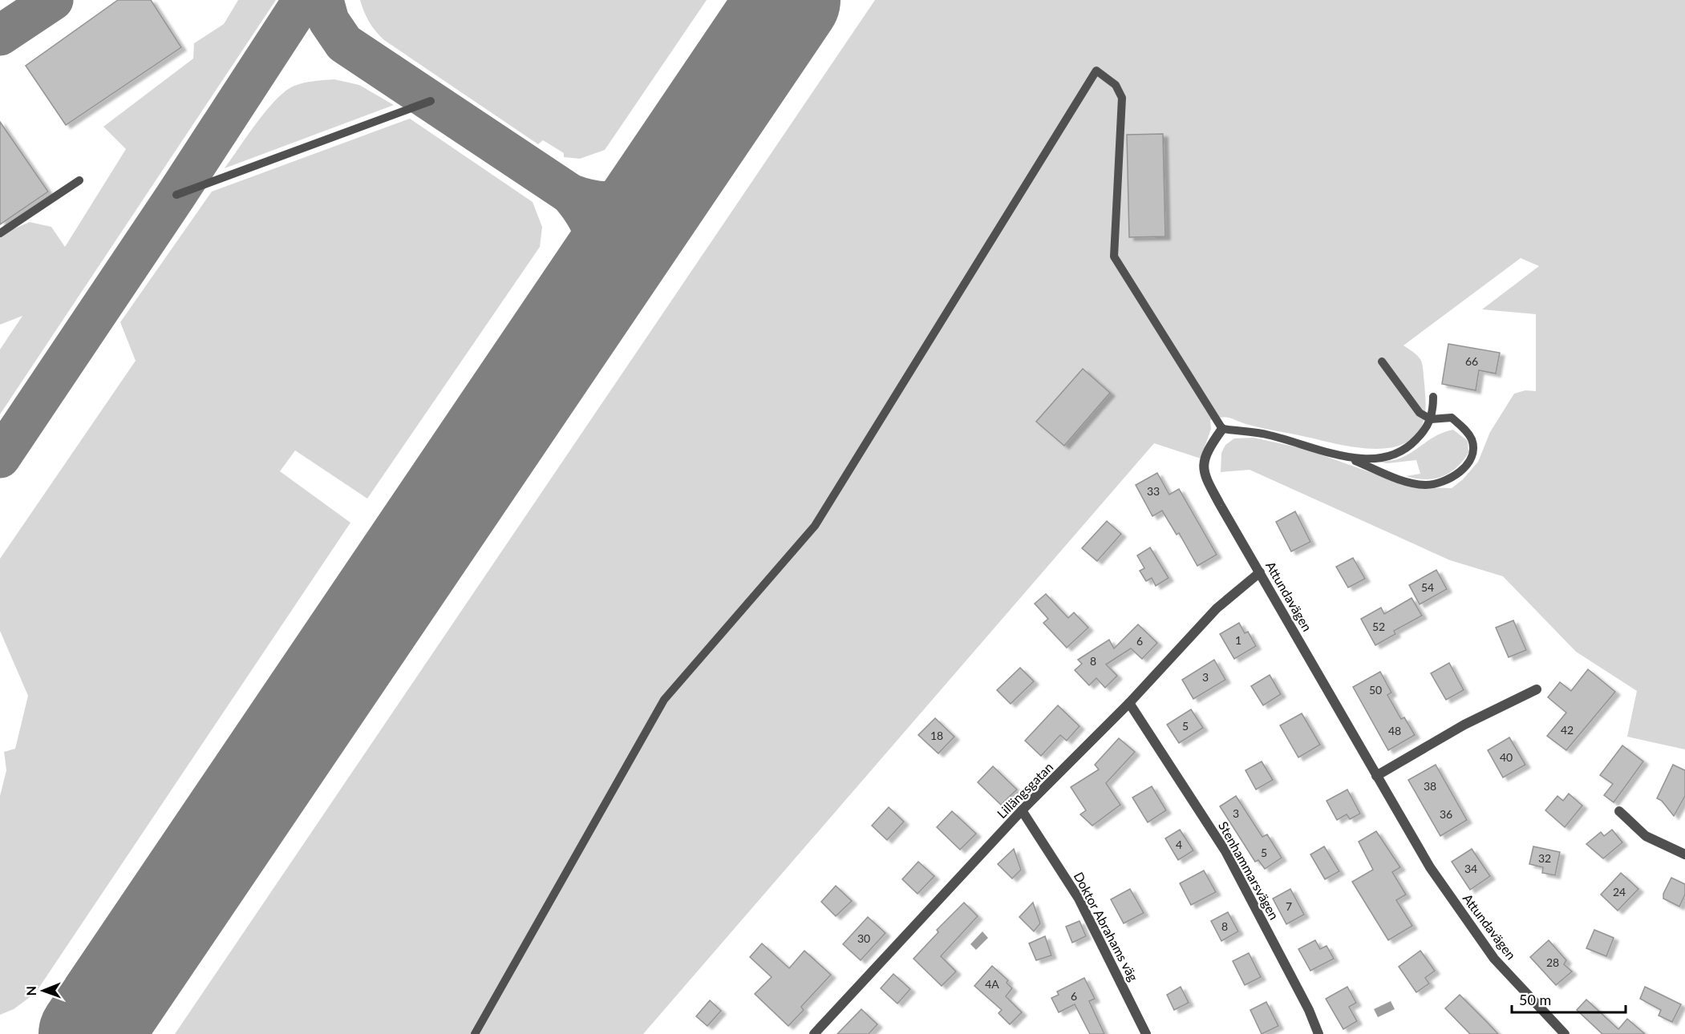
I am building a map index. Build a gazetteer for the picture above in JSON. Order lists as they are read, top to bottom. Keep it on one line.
{"streets":{"street":["Attundavägen","Lillängsgatan","Stenhammarsvägen","Doktor Abrahams väg"]},"crossings":[["Attundavägen","Lillängsgatan"],["Lillängsgatan","Stenhammarsvägen"],["Lillängsgatan","Doktor Abrahams väg"]],"house_numbers":["66","33","54","52","1","6","8","3","50","5","42","48","18","40","38","3","36","4","5","32","34","24","7","8","30","28","4A","6"],"scale_bar":"50 m","north":"left"}
